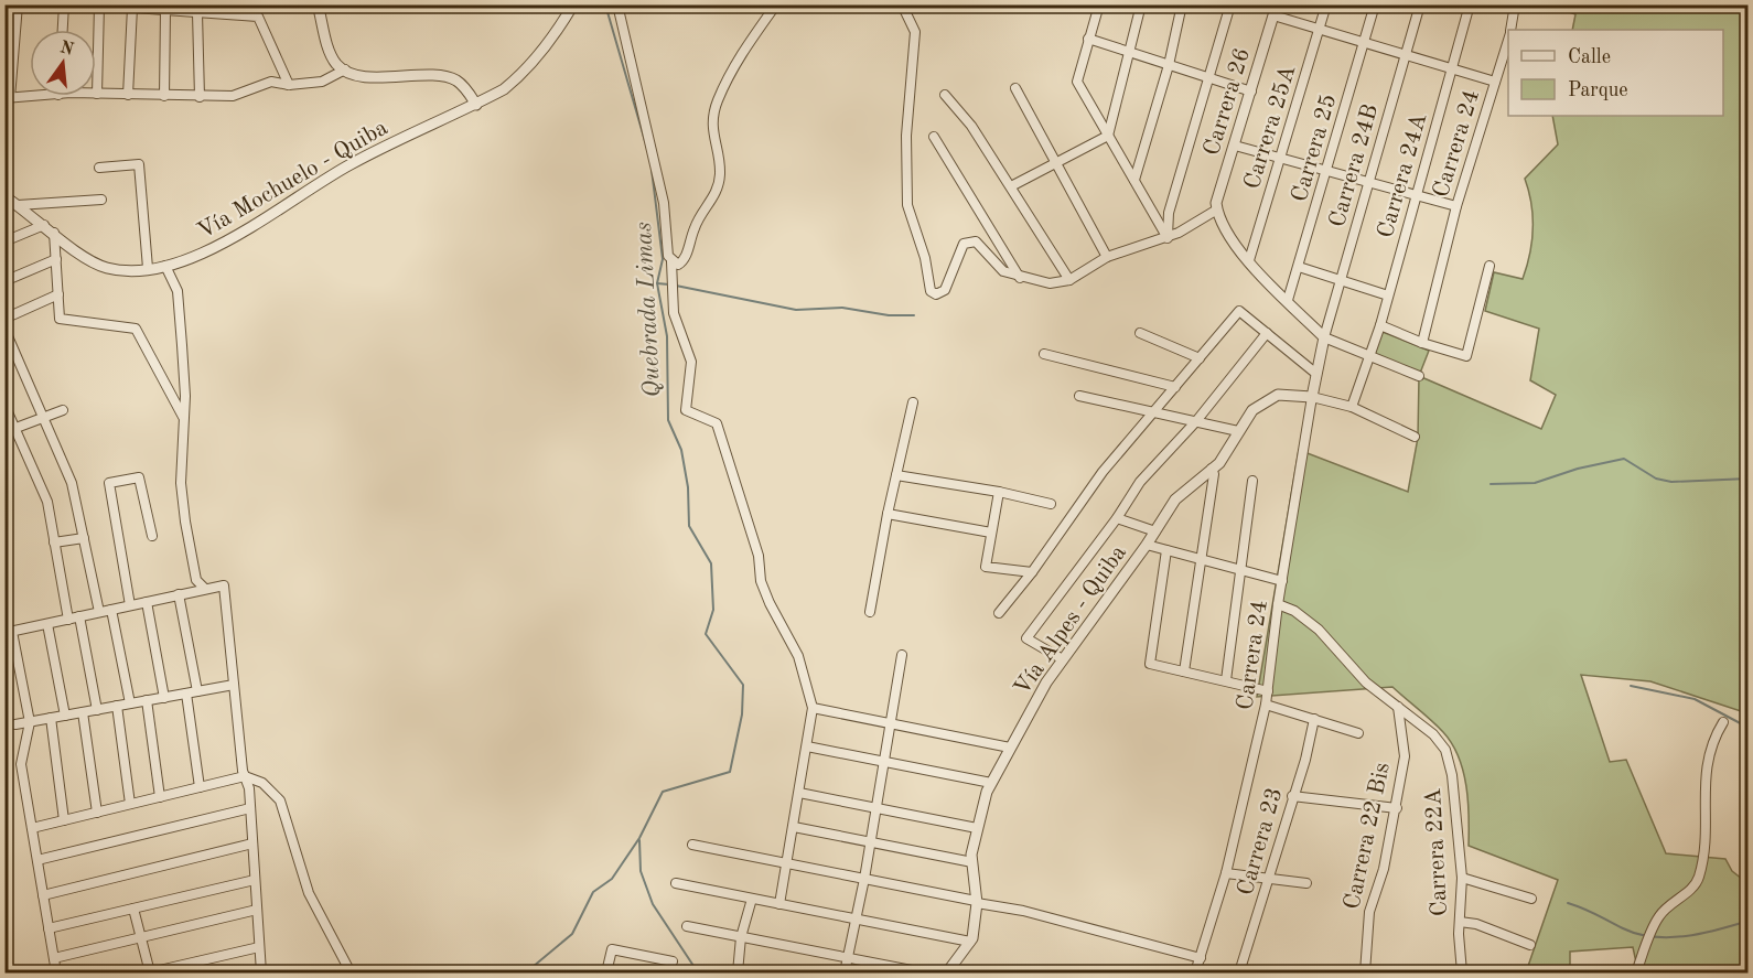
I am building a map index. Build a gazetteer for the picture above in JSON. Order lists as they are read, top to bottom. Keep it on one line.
{"streets":{"street":["Carrera 26","Carrera 25A","Carrera 24","Carrera 25","Carrera 24B","Carrera 24A","Vía Mochuelo - Quiba","Vía Alpes - Quiba","Carrera 22 Bis","Carrera 23","Carrera 22A"]},"crossings":[["Carrera 24","Carrera 24B"],["Carrera 24","Vía Alpes - Quiba"],["Carrera 22 Bis","Carrera 22A"]],"water":["Quebrada Limas"],"legend":["Calle","Parque"],"north":"top"}
